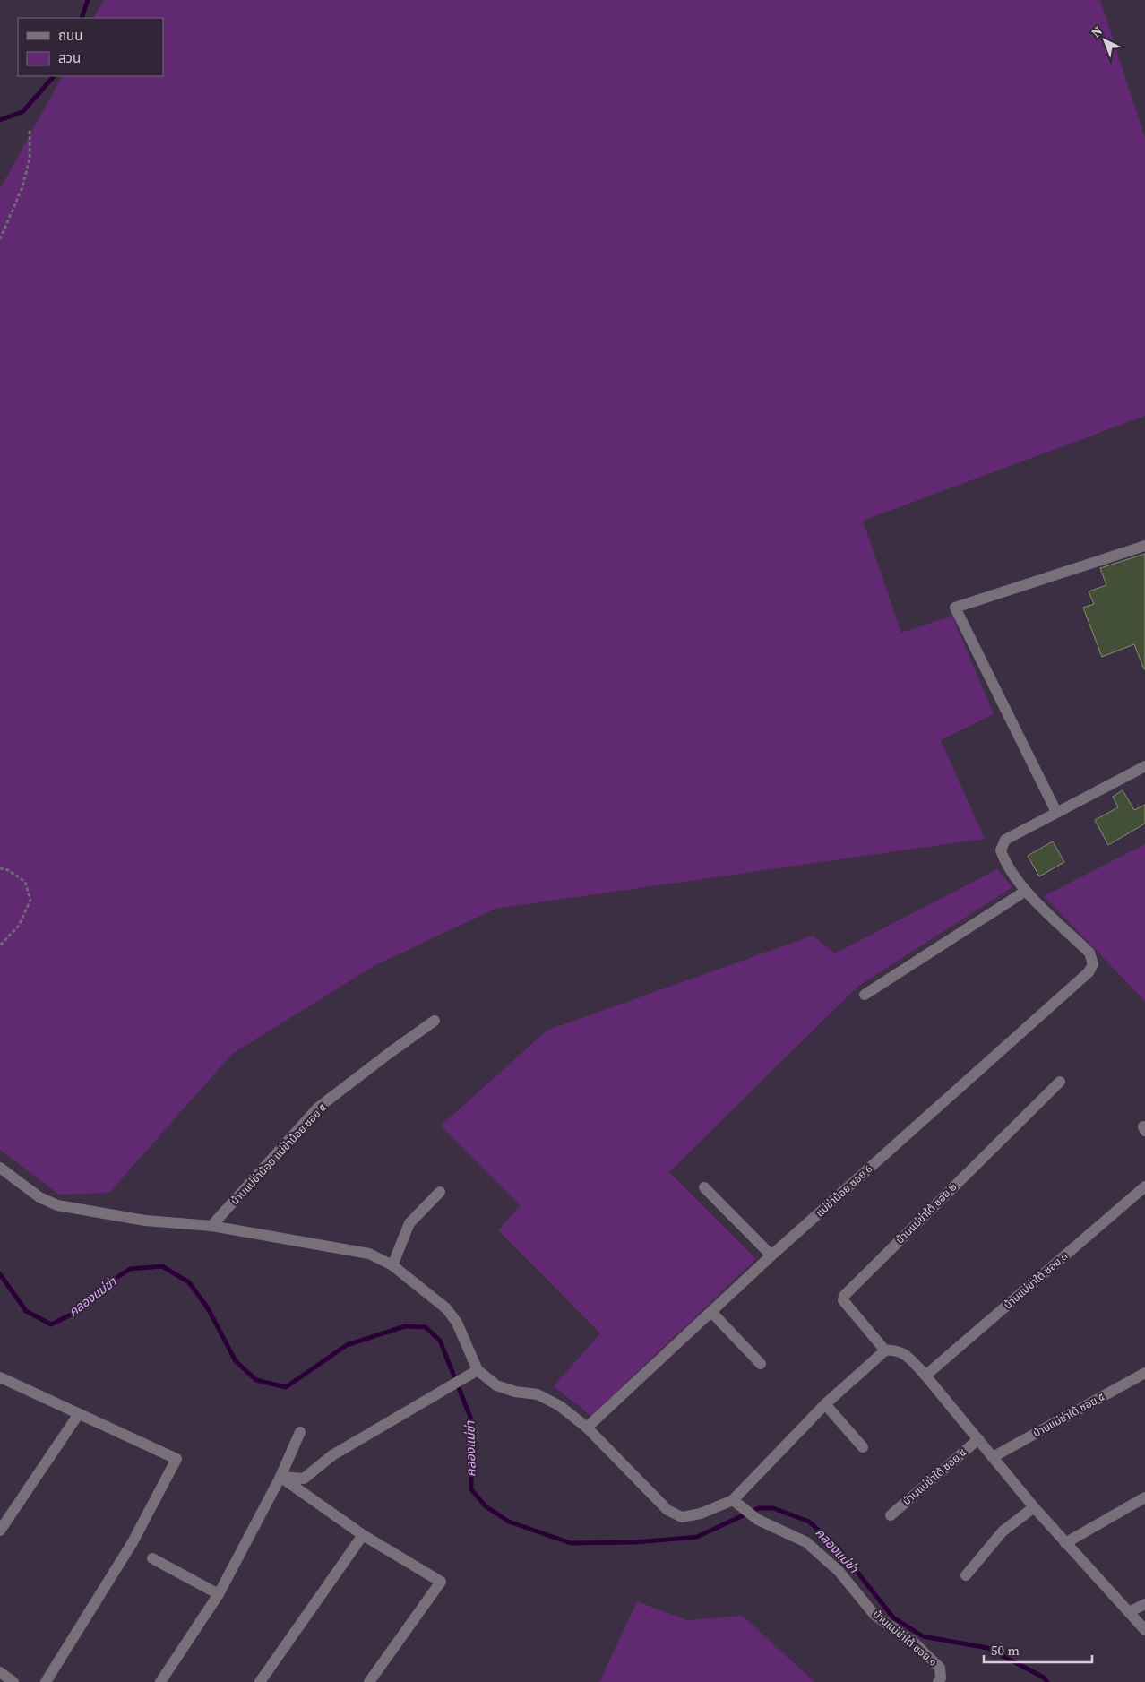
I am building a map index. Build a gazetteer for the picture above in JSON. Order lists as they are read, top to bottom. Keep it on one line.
{"streets":{"street":["บ้านแม่ข่าน้อย แม่ข่าน้อย ซอย ๕","แม่ข่าน้อย ซอย 6","บ้านแม่ข่าใต้ ซอย ๒","บ้านแม่ข่าใต้ ซอย ๓","บ้านแม่ข่าใต้ ซอย ๕","บ้านแม่ข่าใต้ ซอย ๔","บ้านแม่ข่าใต้ ซอย ๑"]},"water":["คลองแม่ข่า"],"legend":["ถนน","สวน"],"scale_bar":"50 m","north":"top left"}
